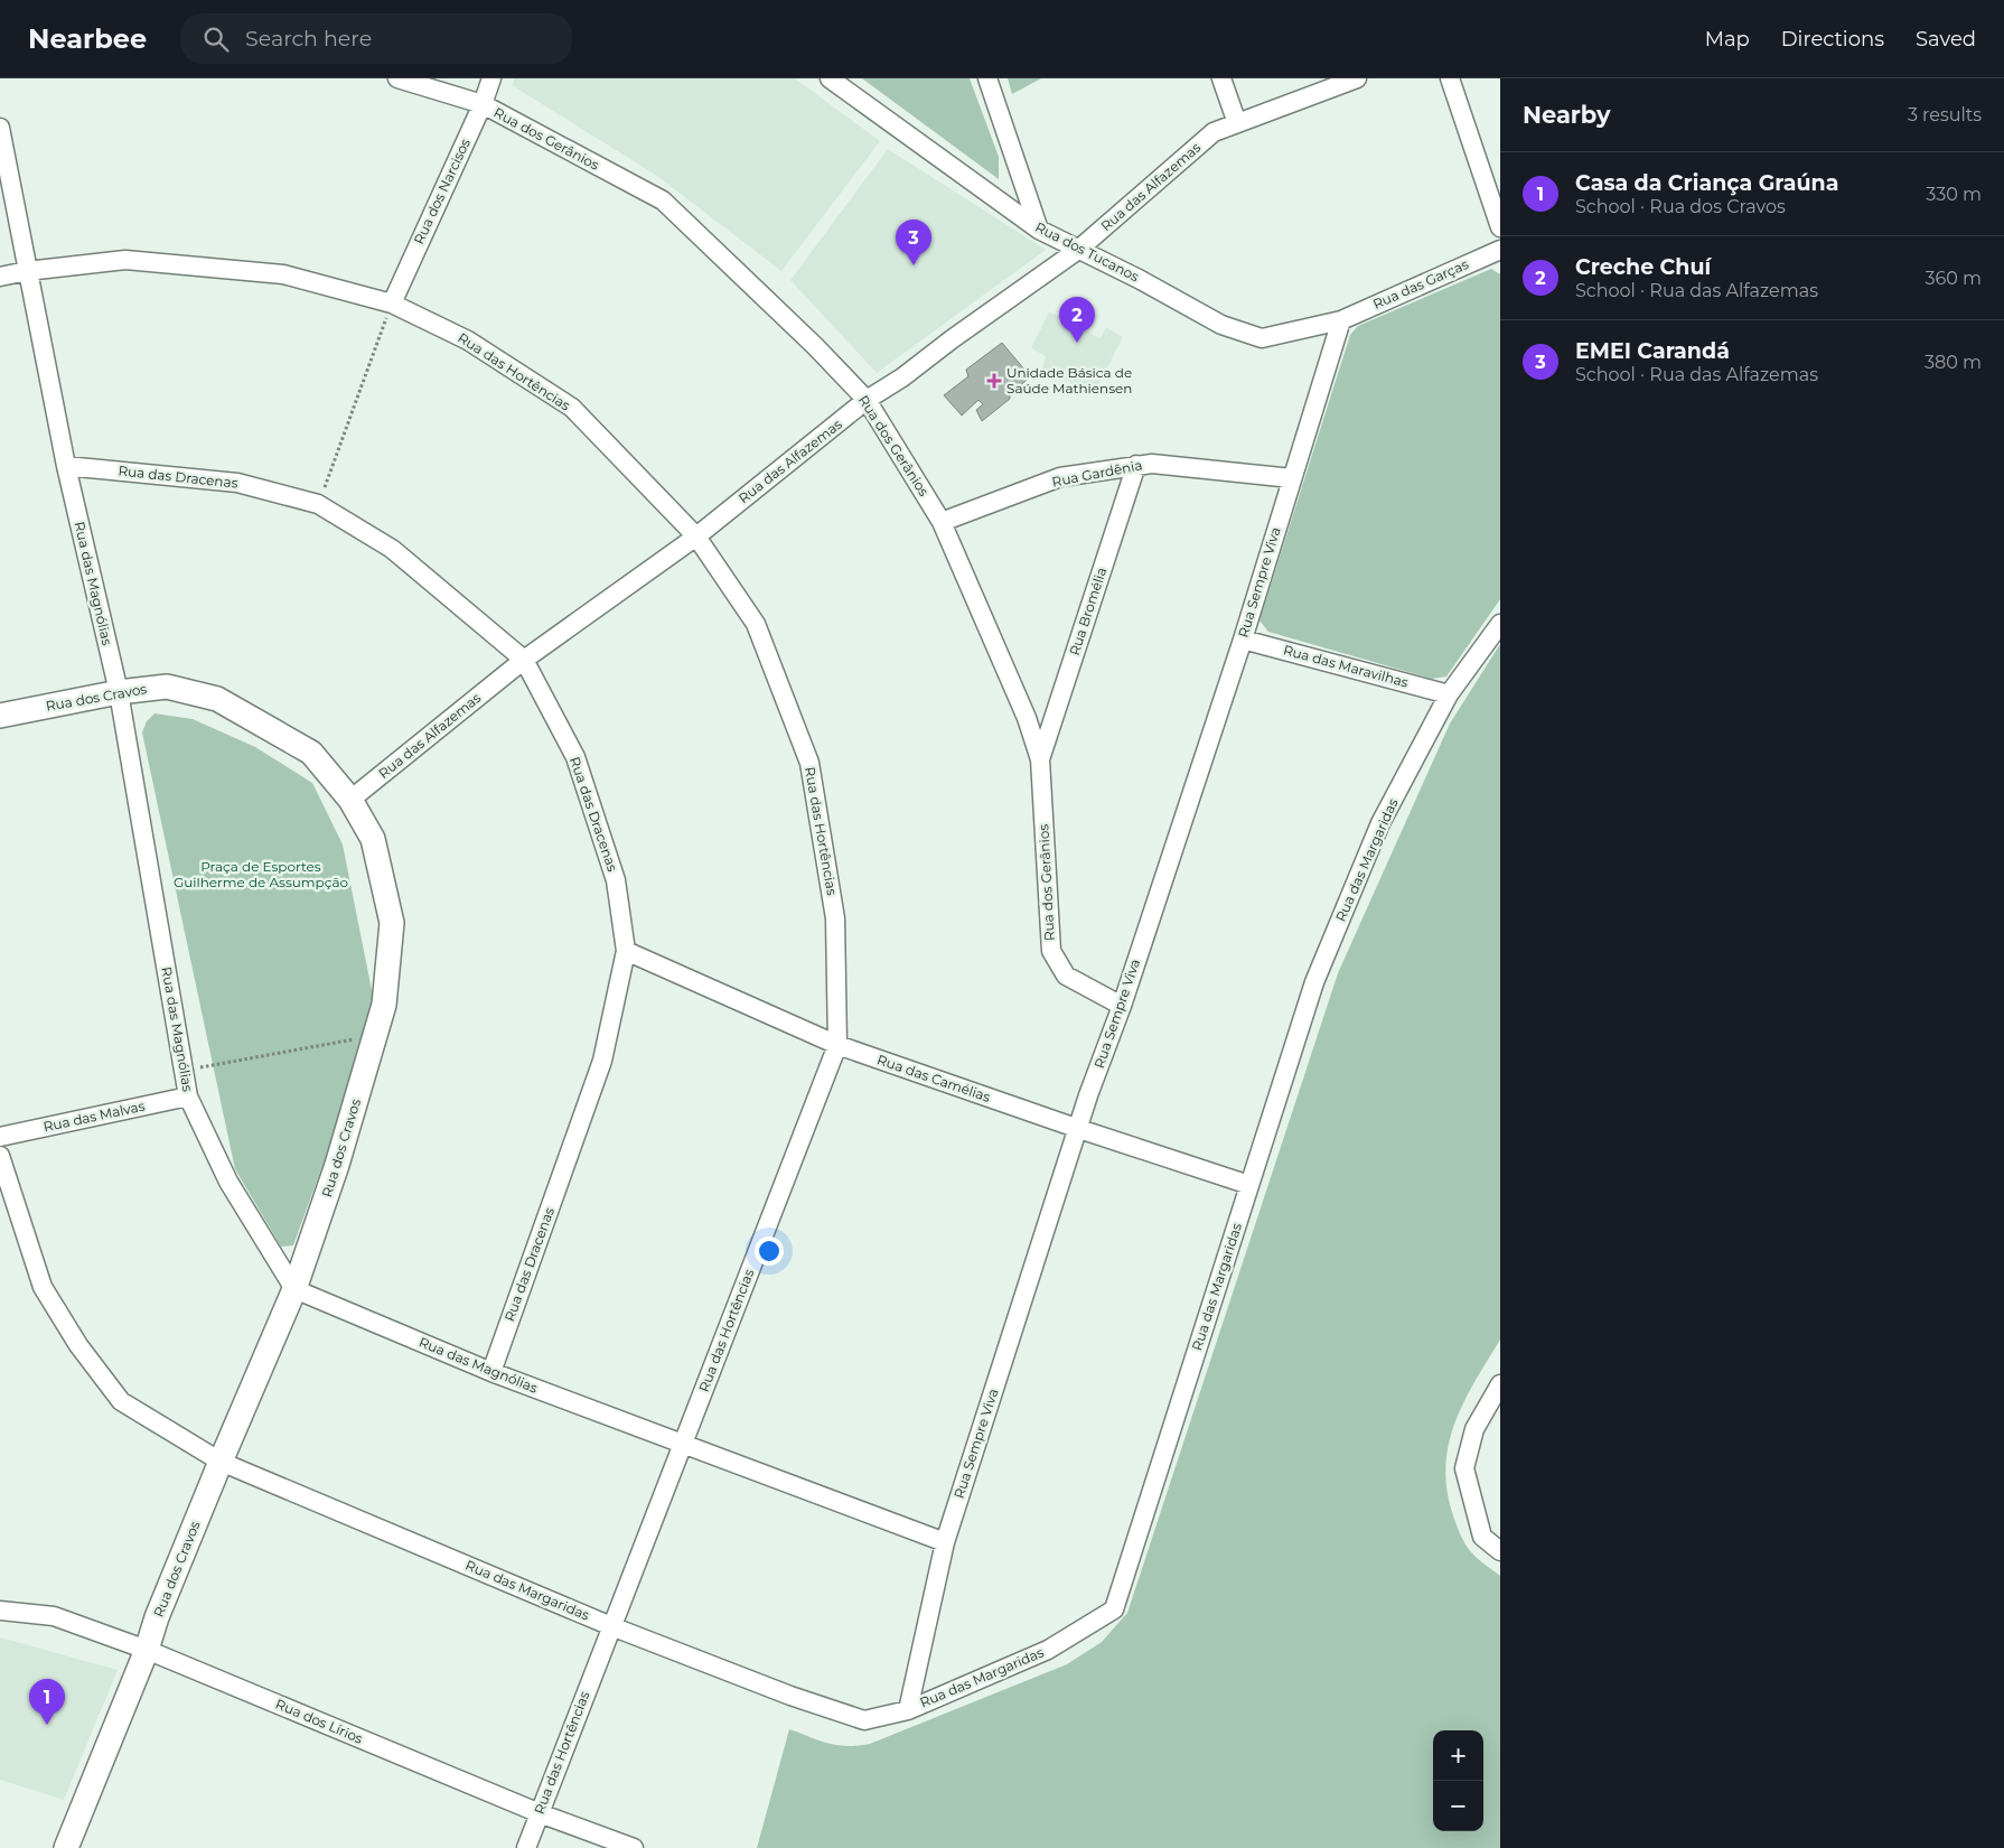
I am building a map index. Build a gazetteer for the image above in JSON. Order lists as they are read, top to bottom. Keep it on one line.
{"streets":{"street":["Rua dos Gerânios","Rua das Alfazemas","Rua dos Narcisos","Rua dos Tucanos","Rua das Garças","Rua das Hortências","Rua Gardênia","Rua das Dracenas","Rua Sempre Viva","Rua das Magnólias","Rua Bromélia","Rua das Maravilhas","Rua dos Cravos","Rua das Margaridas","Rua das Camélias","Rua das Malvas","Rua dos Lírios"]},"crossings":[["Rua dos Gerânios","Rua das Alfazemas"],["Rua dos Gerânios","Rua dos Narcisos"],["Rua dos Gerânios","Rua Gardênia"],["Rua dos Gerânios","Rua Sempre Viva"],["Rua dos Gerânios","Rua Bromélia"],["Rua das Alfazemas","Rua dos Tucanos"],["Rua das Alfazemas","Rua das Hortências"],["Rua das Alfazemas","Rua das Dracenas"],["Rua das Alfazemas","Rua dos Cravos"],["Rua dos Narcisos","Rua das Hortências"],["Rua dos Tucanos","Rua das Garças"],["Rua dos Tucanos","Rua Sempre Viva"],["Rua das Garças","Rua Sempre Viva"],["Rua das Hortências","Rua das Magnólias"],["Rua das Hortências","Rua das Margaridas"],["Rua das Hortências","Rua das Camélias"],["Rua das Hortências","Rua dos Lírios"],["Rua Gardênia","Rua Sempre Viva"],["Rua Gardênia","Rua Bromélia"],["Rua das Dracenas","Rua das Magnólias"],["Rua das Dracenas","Rua das Camélias"],["Rua Sempre Viva","Rua das Magnólias"],["Rua Sempre Viva","Rua das Maravilhas"],["Rua Sempre Viva","Rua das Margaridas"],["Rua Sempre Viva","Rua das Camélias"],["Rua das Magnólias","Rua dos Cravos"],["Rua das Magnólias","Rua das Malvas"],["Rua das Maravilhas","Rua das Margaridas"],["Rua dos Cravos","Rua das Margaridas"],["Rua dos Cravos","Rua dos Lírios"],["Rua das Margaridas","Rua das Camélias"]],"parks":["Praça de Esportes Guilherme de Assumpção"],"places":{"health":["Unidade Básica de Saúde Mathiensen"]},"page":{"header":"Nearbee","search":"Search here","nav":["Map","Directions","Saved"],"heading":["Nearby","3 results"],"list":[{"mark":"1","name":"Casa da Criança Graúna","note":"School · Rua dos Cravos","value":"330 m"},{"mark":"2","name":"Creche Chuí","note":"School · Rua das Alfazemas","value":"360 m"},{"mark":"3","name":"EMEI Carandá","note":"School · Rua das Alfazemas","value":"380 m"}],"pins":["3","2","1"],"map_buttons":["+","−"]}}
